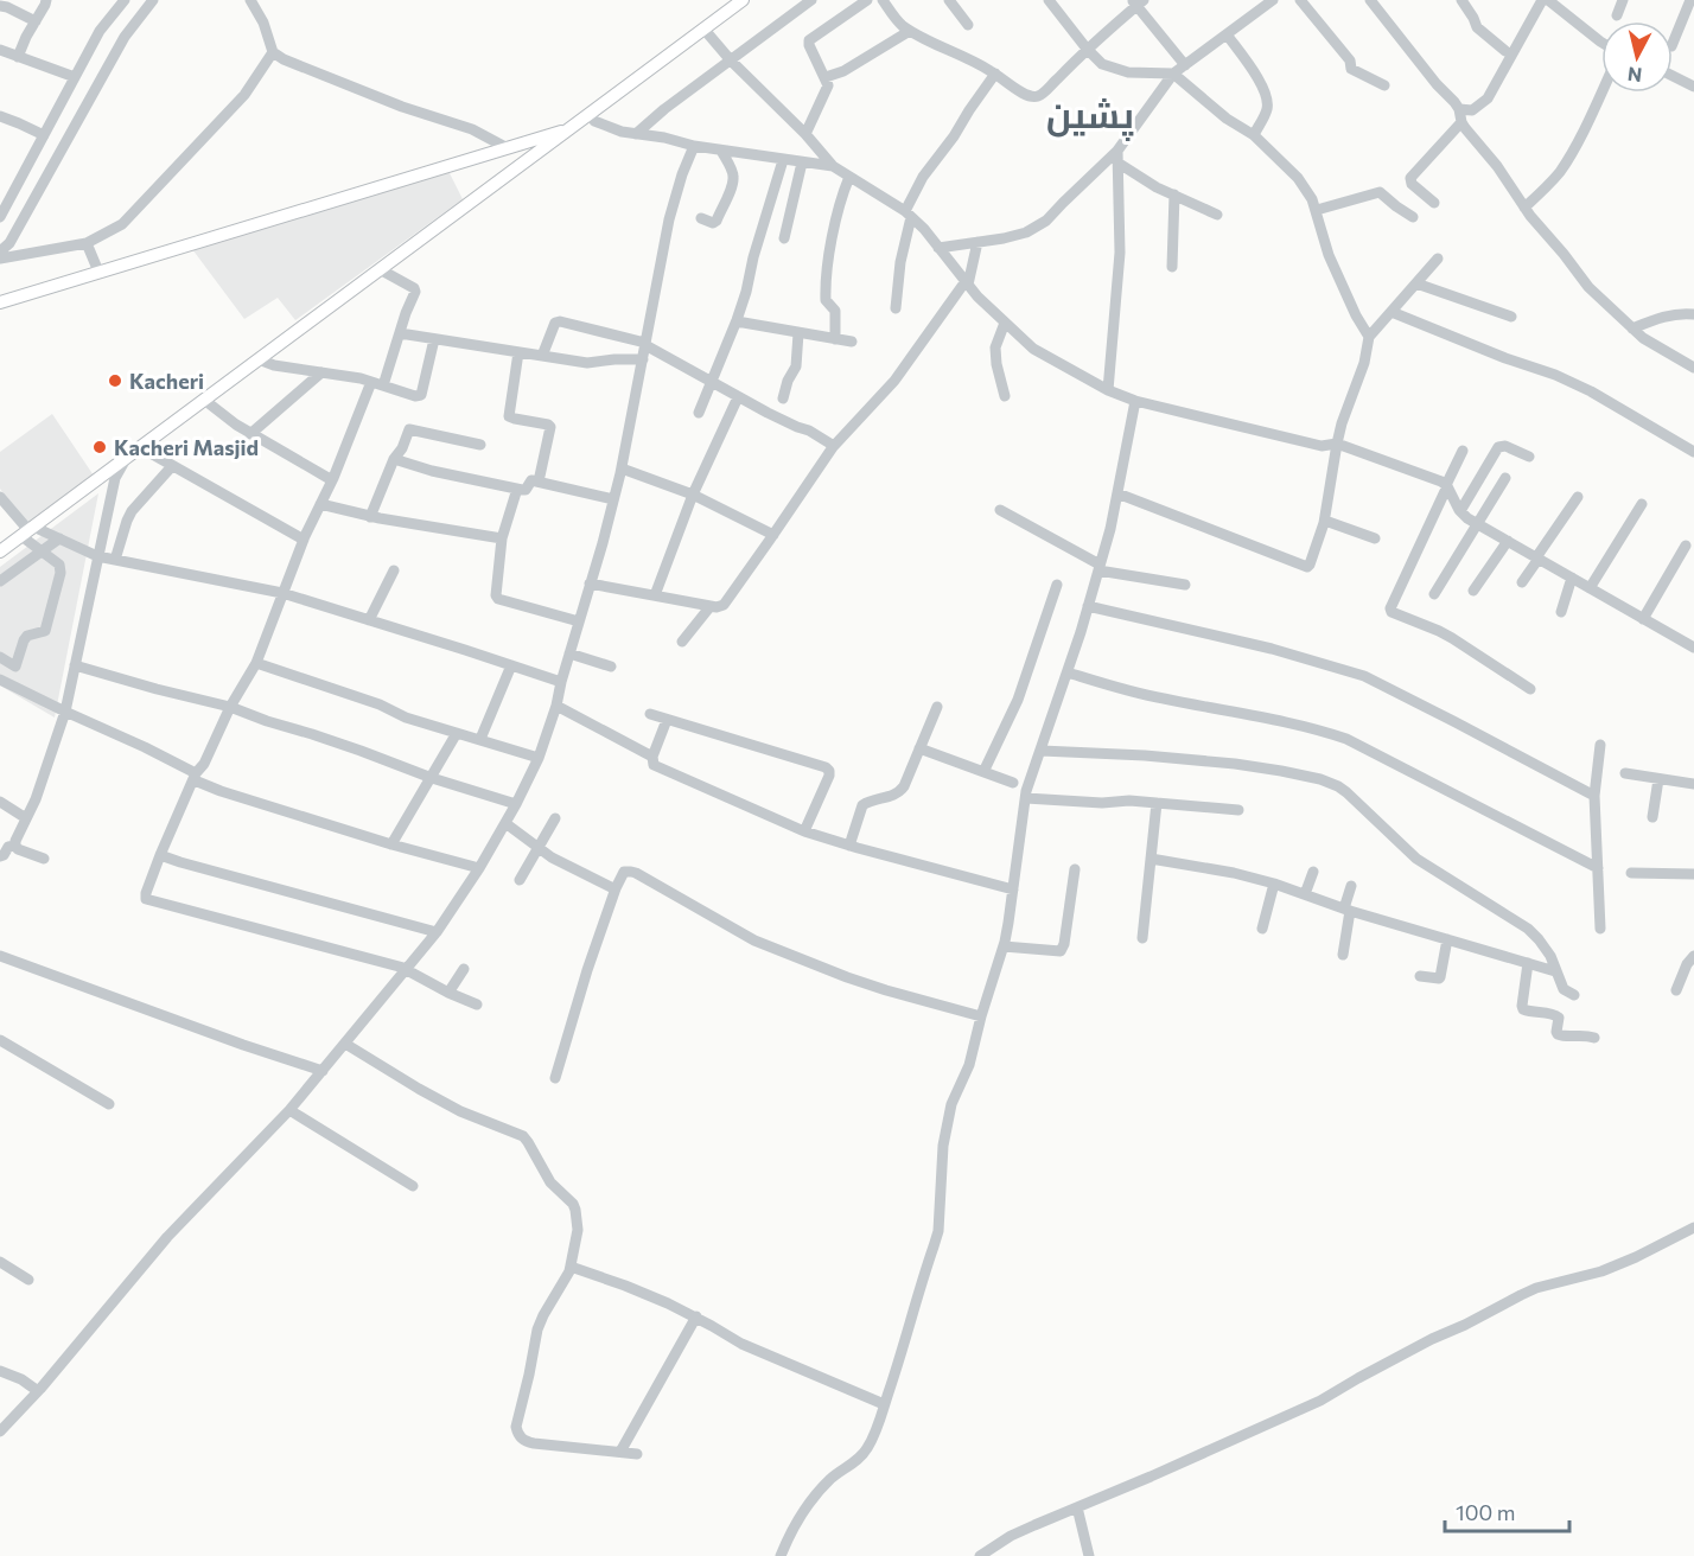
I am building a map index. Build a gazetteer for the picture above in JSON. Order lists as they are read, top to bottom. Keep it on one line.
{"districts":["پشین"],"places":["Kacheri","Kacheri Masjid"],"scale_bar":"100 m","north":"bottom"}
